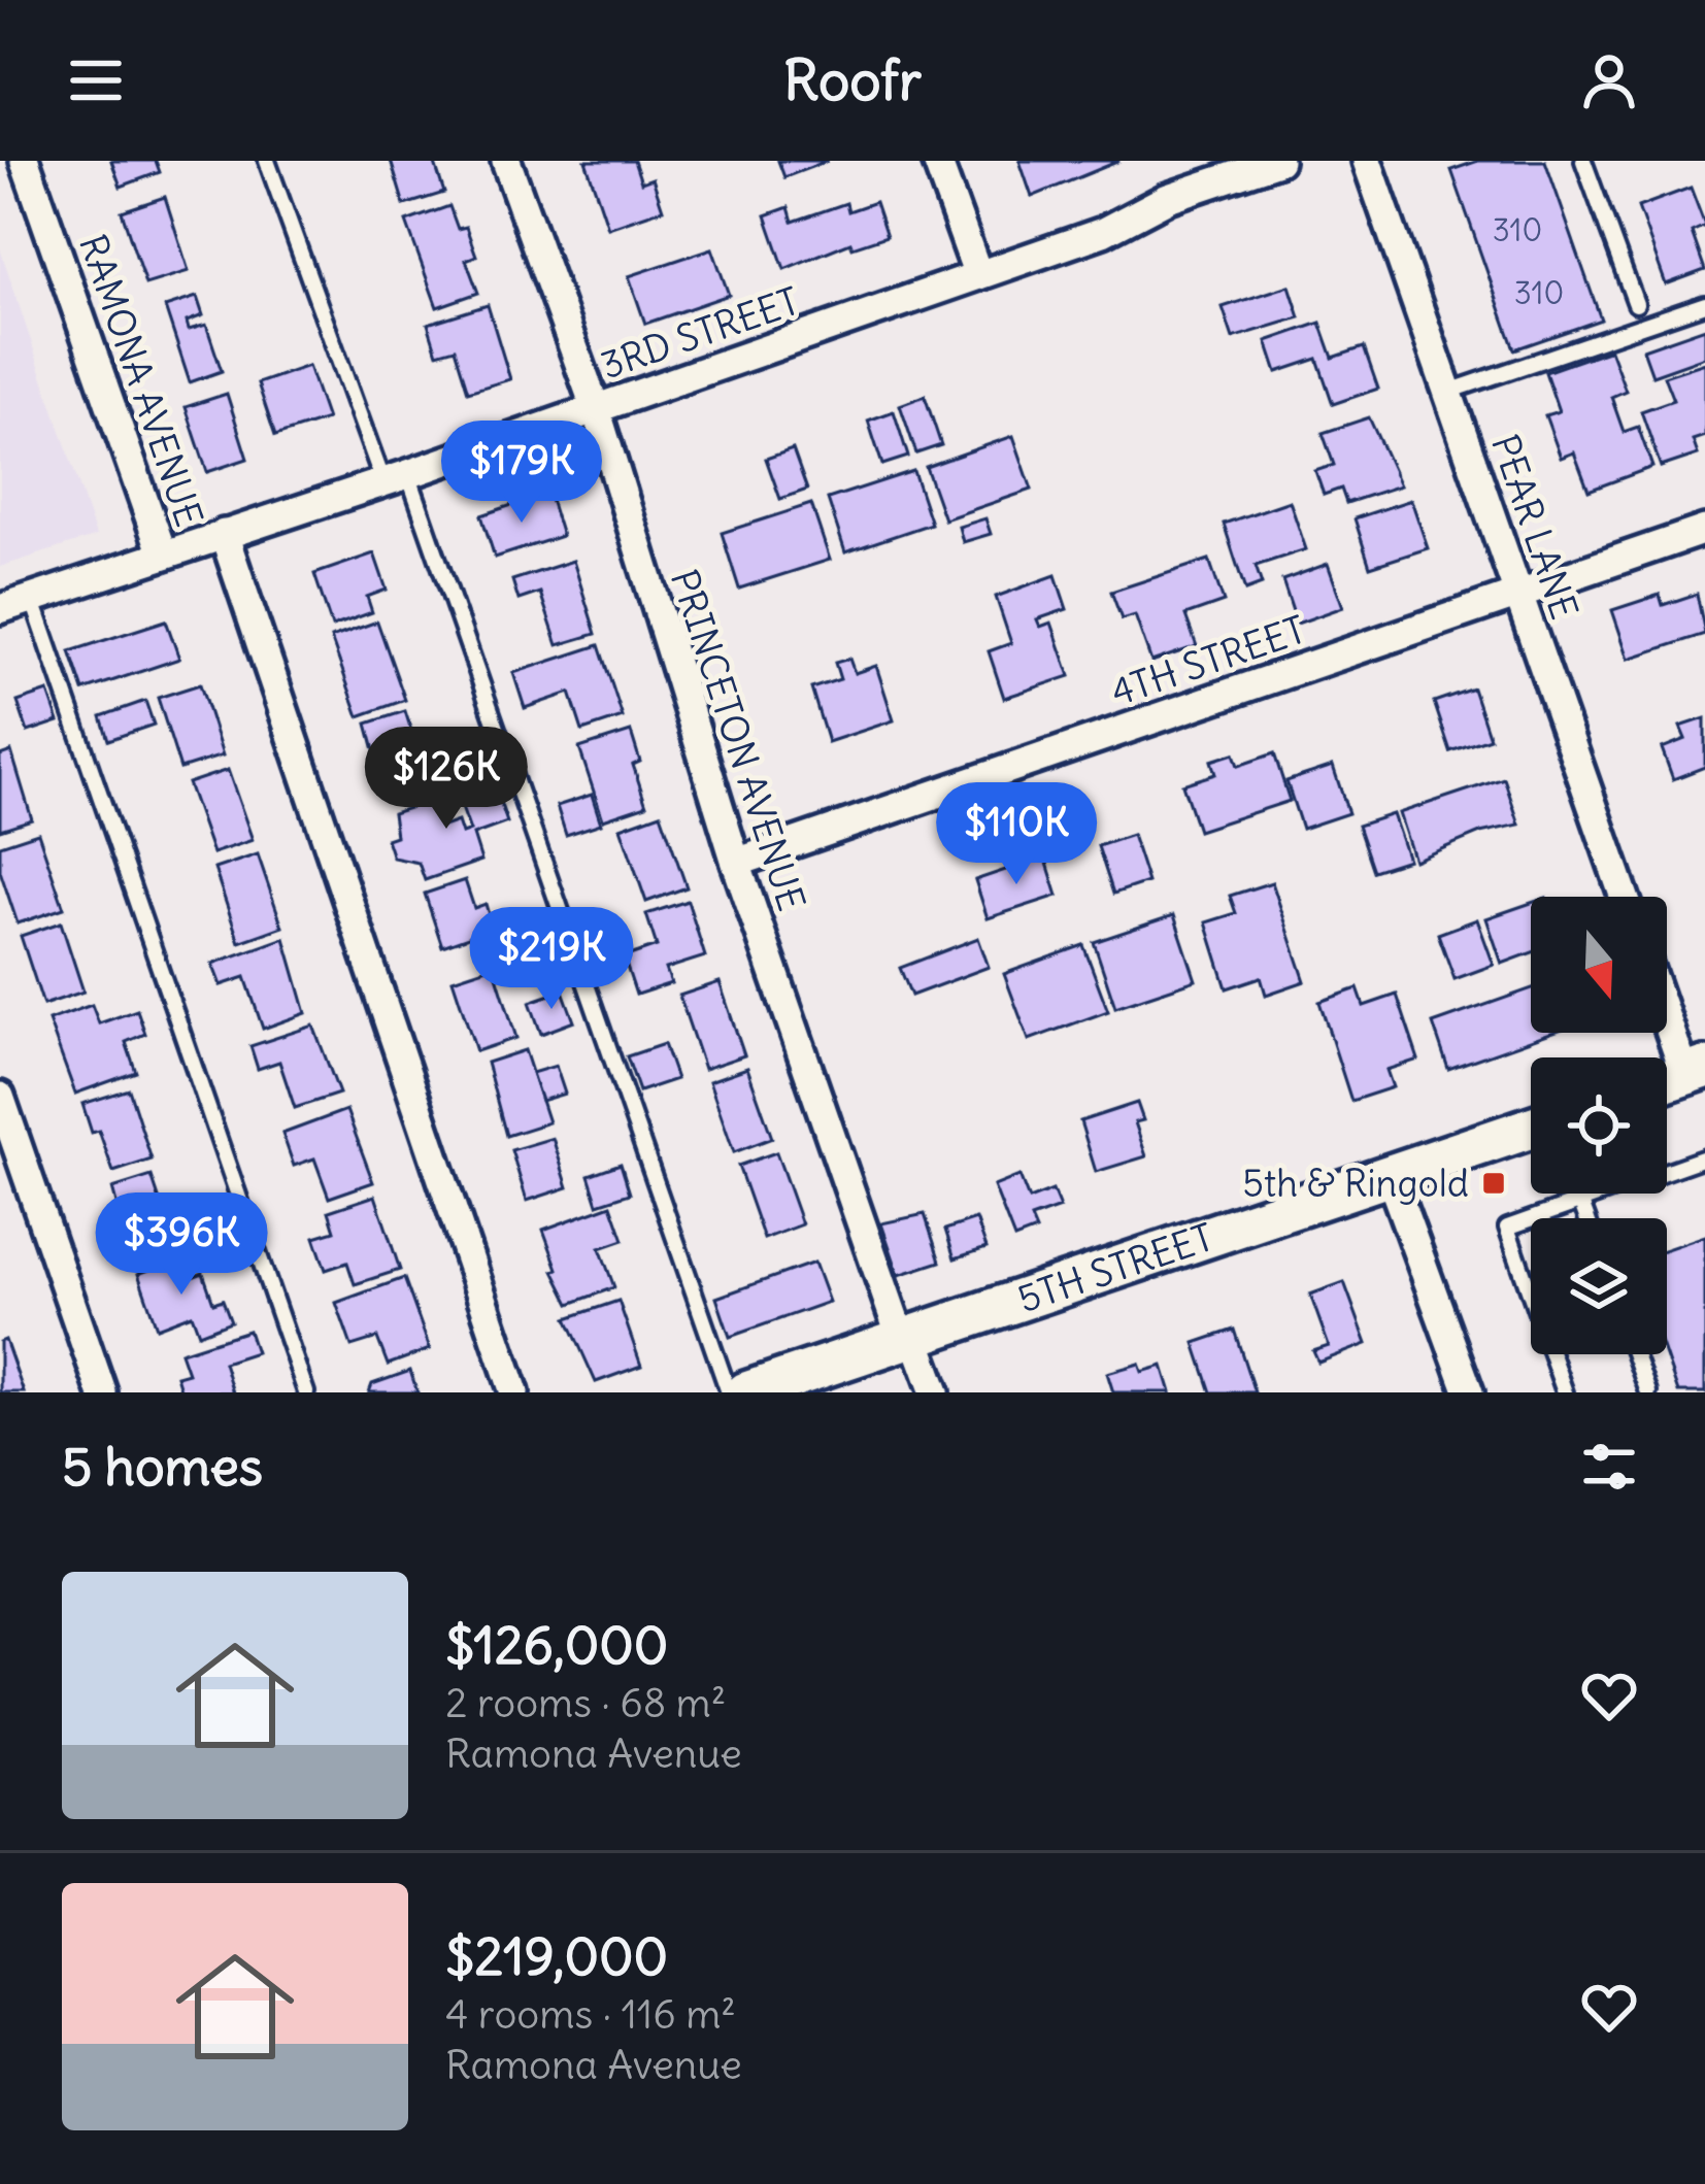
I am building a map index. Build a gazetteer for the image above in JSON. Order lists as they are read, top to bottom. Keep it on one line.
{"streets":{"main road":["5TH STREET"],"street":["3RD STREET","RAMONA AVENUE","PEAR LANE","4TH STREET","PRINCETON AVENUE"]},"crossings":[["3RD STREET","RAMONA AVENUE"],["3RD STREET","PRINCETON AVENUE"],["PEAR LANE","4TH STREET"],["4TH STREET","PRINCETON AVENUE"],["PRINCETON AVENUE","5TH STREET"]],"places":{"transit":["5th & Ringold"]},"house_numbers":["310","310"],"north":"bottom","page":{"header":"Roofr","price":["$179K","$126K","$110K","$219K","$396K"],"heading":"5 homes","list":[{"name":"$126,000","note":"2 rooms · 68 m² · Ramona Avenue"},{"name":"$219,000","note":"4 rooms · 116 m² · Ramona Avenue"}]}}
